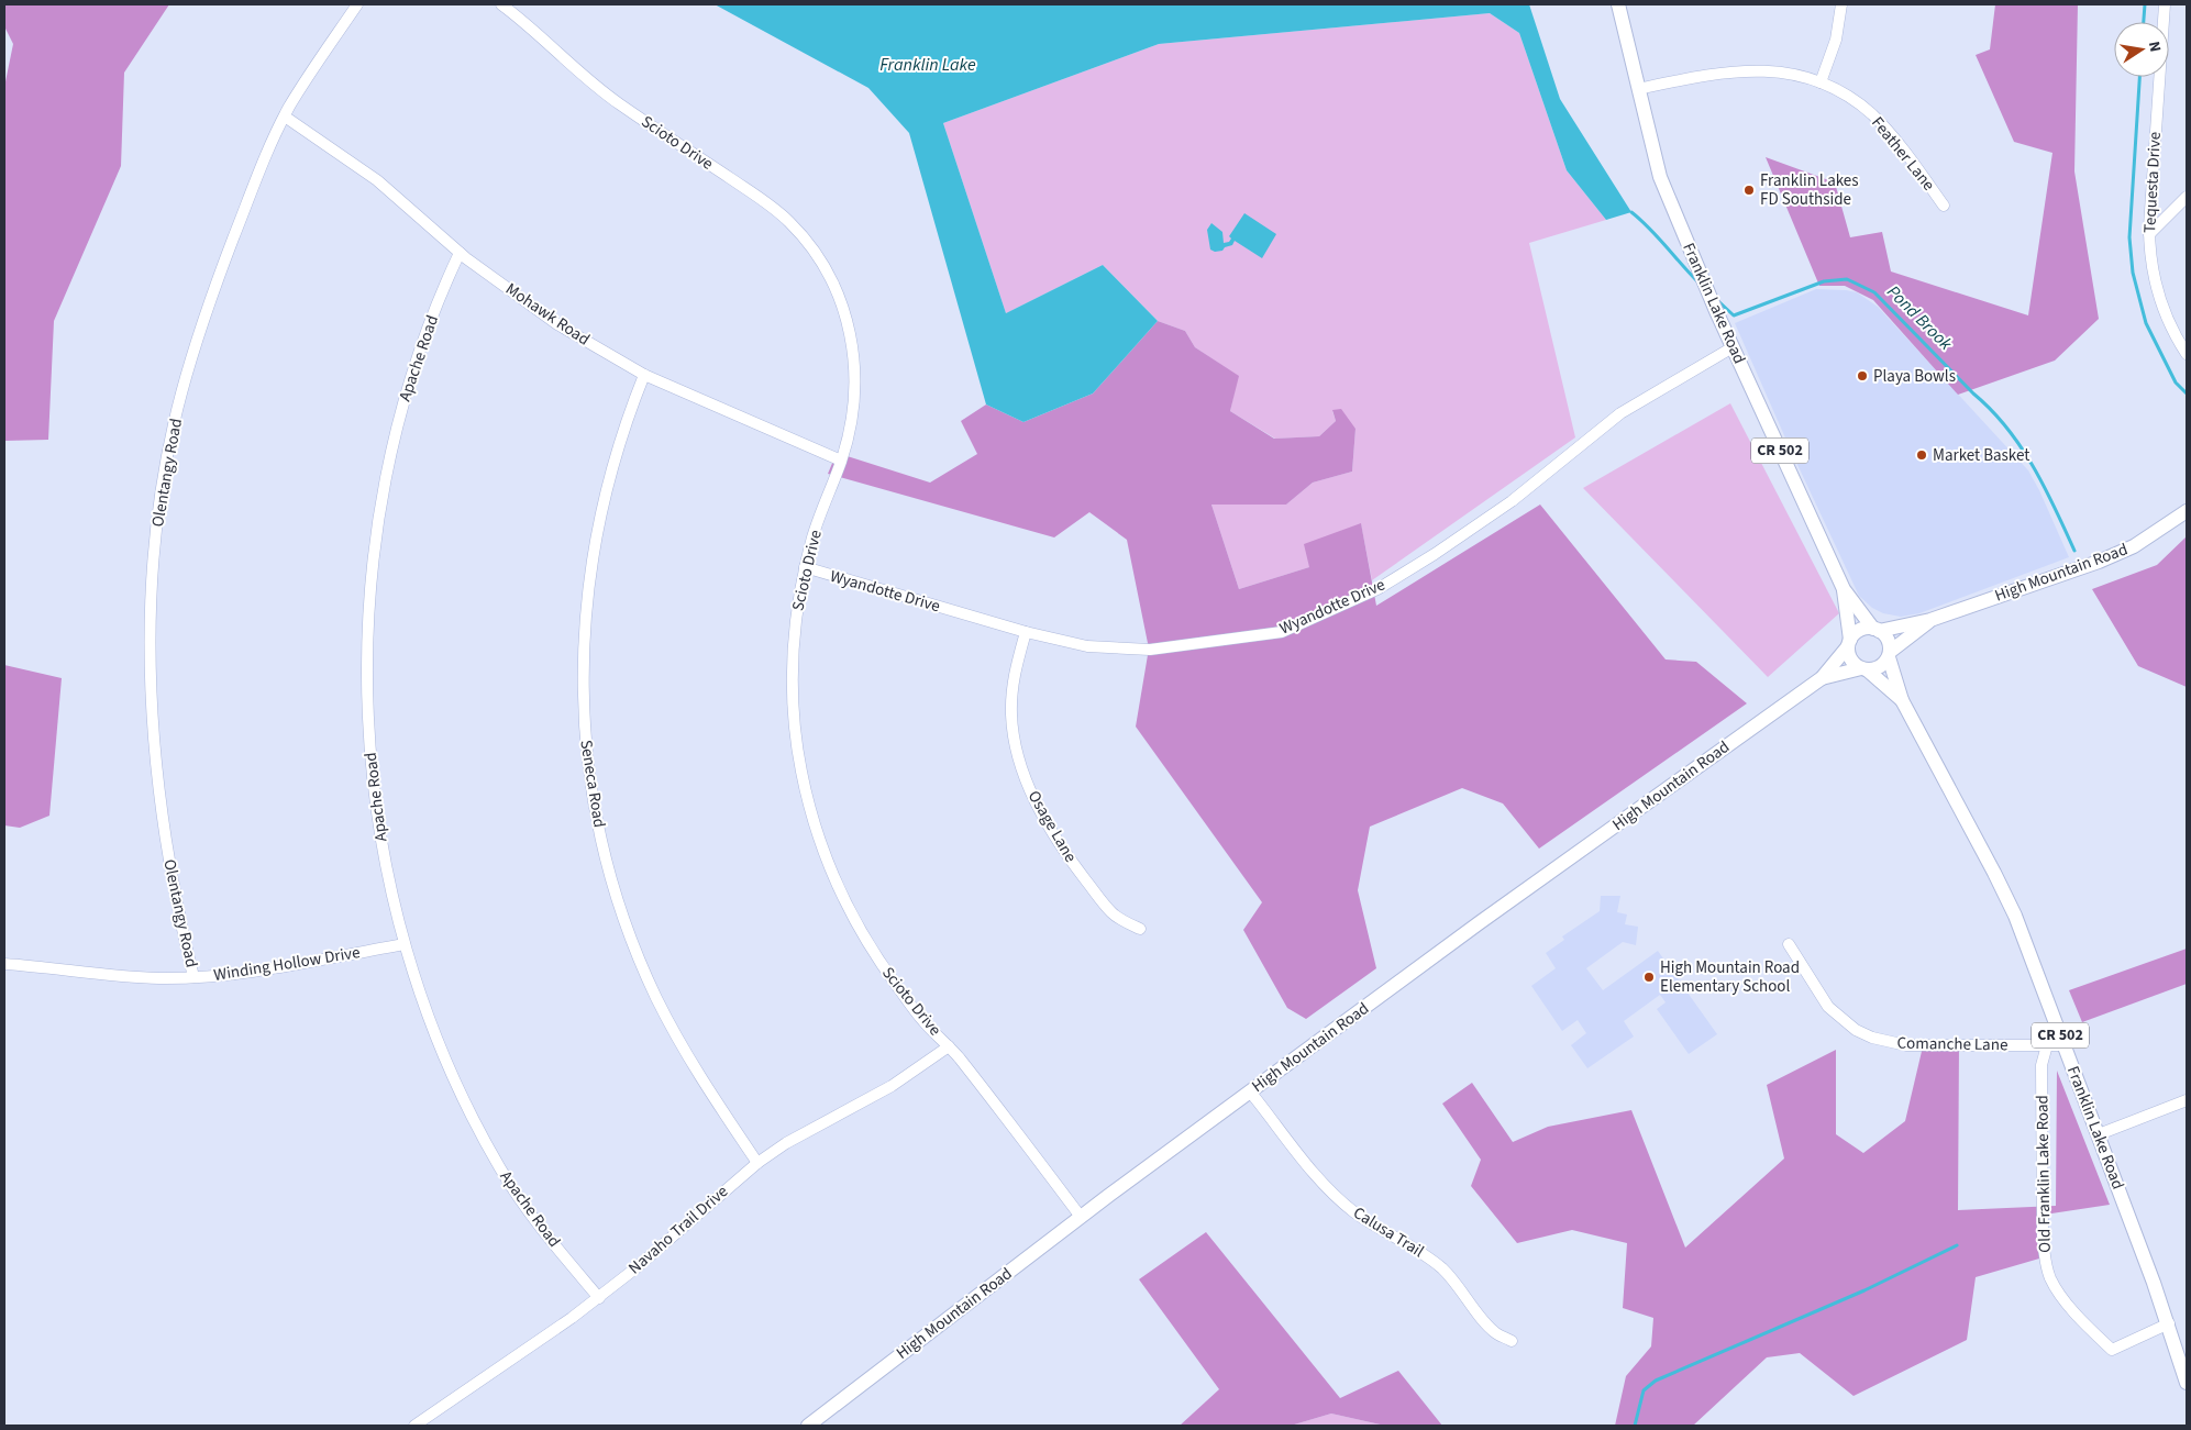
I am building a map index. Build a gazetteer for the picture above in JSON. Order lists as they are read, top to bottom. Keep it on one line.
{"streets":{"main road":["Franklin Lake Road","CR 502","High Mountain Road"],"street":["Scioto Drive","Feather Lane","Tequesta Drive","Mohawk Road","Apache Road","Olentangy Road","Wyandotte Drive","Seneca Road","Osage Lane","Winding Hollow Drive","Comanche Lane","Old Franklin Lake Road","Navaho Trail Drive","Calusa Trail"]},"crossings":[["Scioto Drive","Mohawk Road"],["Scioto Drive","High Mountain Road"],["Scioto Drive","Wyandotte Drive"],["Scioto Drive","Navaho Trail Drive"],["Feather Lane","Franklin Lake Road"],["Franklin Lake Road","CR 502"],["Franklin Lake Road","High Mountain Road"],["Franklin Lake Road","Wyandotte Drive"],["Franklin Lake Road","Comanche Lane"],["Franklin Lake Road","Old Franklin Lake Road"],["Mohawk Road","Apache Road"],["Mohawk Road","Olentangy Road"],["Mohawk Road","Seneca Road"],["Apache Road","Winding Hollow Drive"],["Apache Road","Navaho Trail Drive"],["CR 502","High Mountain Road"],["Olentangy Road","Winding Hollow Drive"],["High Mountain Road","Calusa Trail"],["Wyandotte Drive","Osage Lane"],["Seneca Road","Navaho Trail Drive"],["Comanche Lane","Old Franklin Lake Road"]],"water":["Franklin Lake","Pond Brook"],"places":["Franklin Lakes FD Southside","Playa Bowls","Market Basket","High Mountain Road Elementary School"],"north":"right"}
